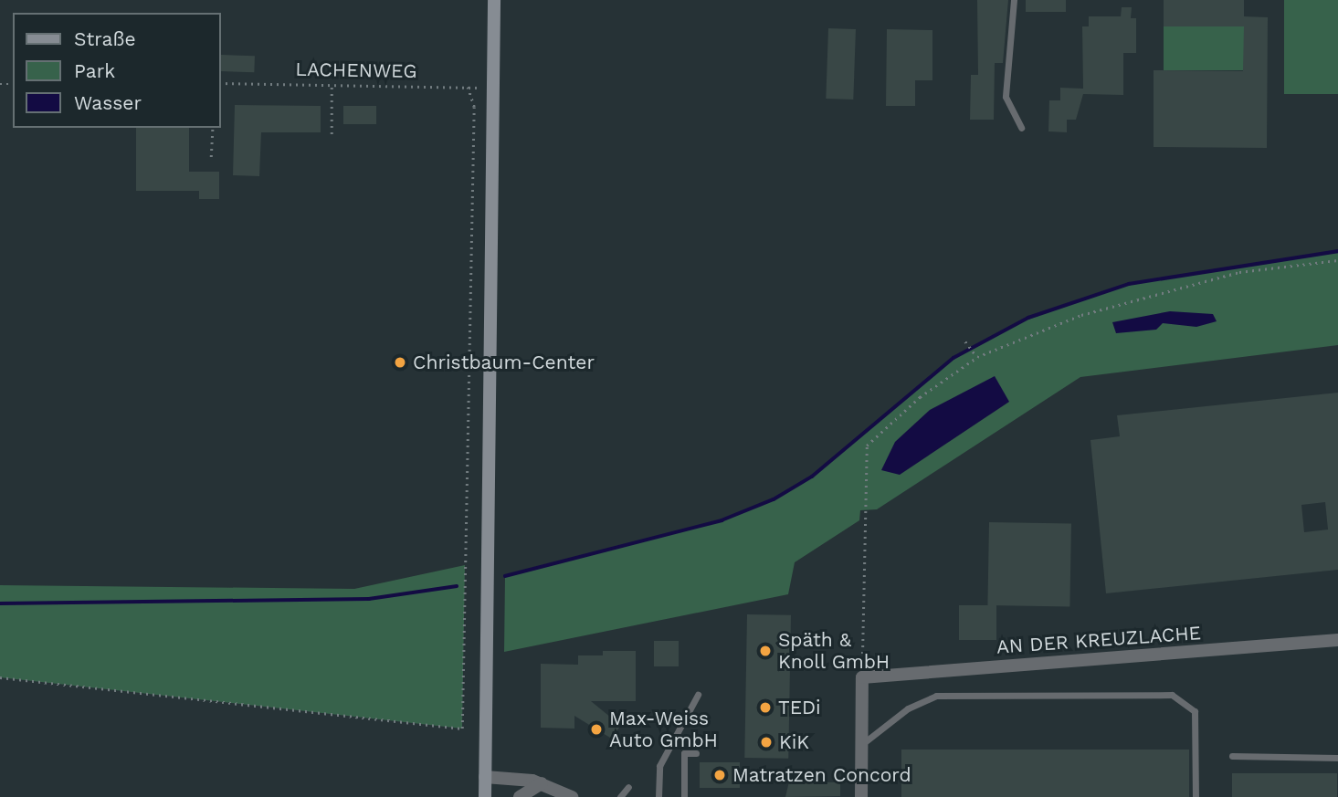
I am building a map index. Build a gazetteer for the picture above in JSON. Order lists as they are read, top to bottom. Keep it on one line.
{"streets":{"street":["AN DER KREUZLACHE"],"path":["LACHENWEG"]},"places":["Christbaum-Center","Späth & Knoll GmbH","TEDi","Max-Weiss Auto GmbH","KiK","Matratzen Concord"],"legend":["Straße","Park","Wasser"]}
